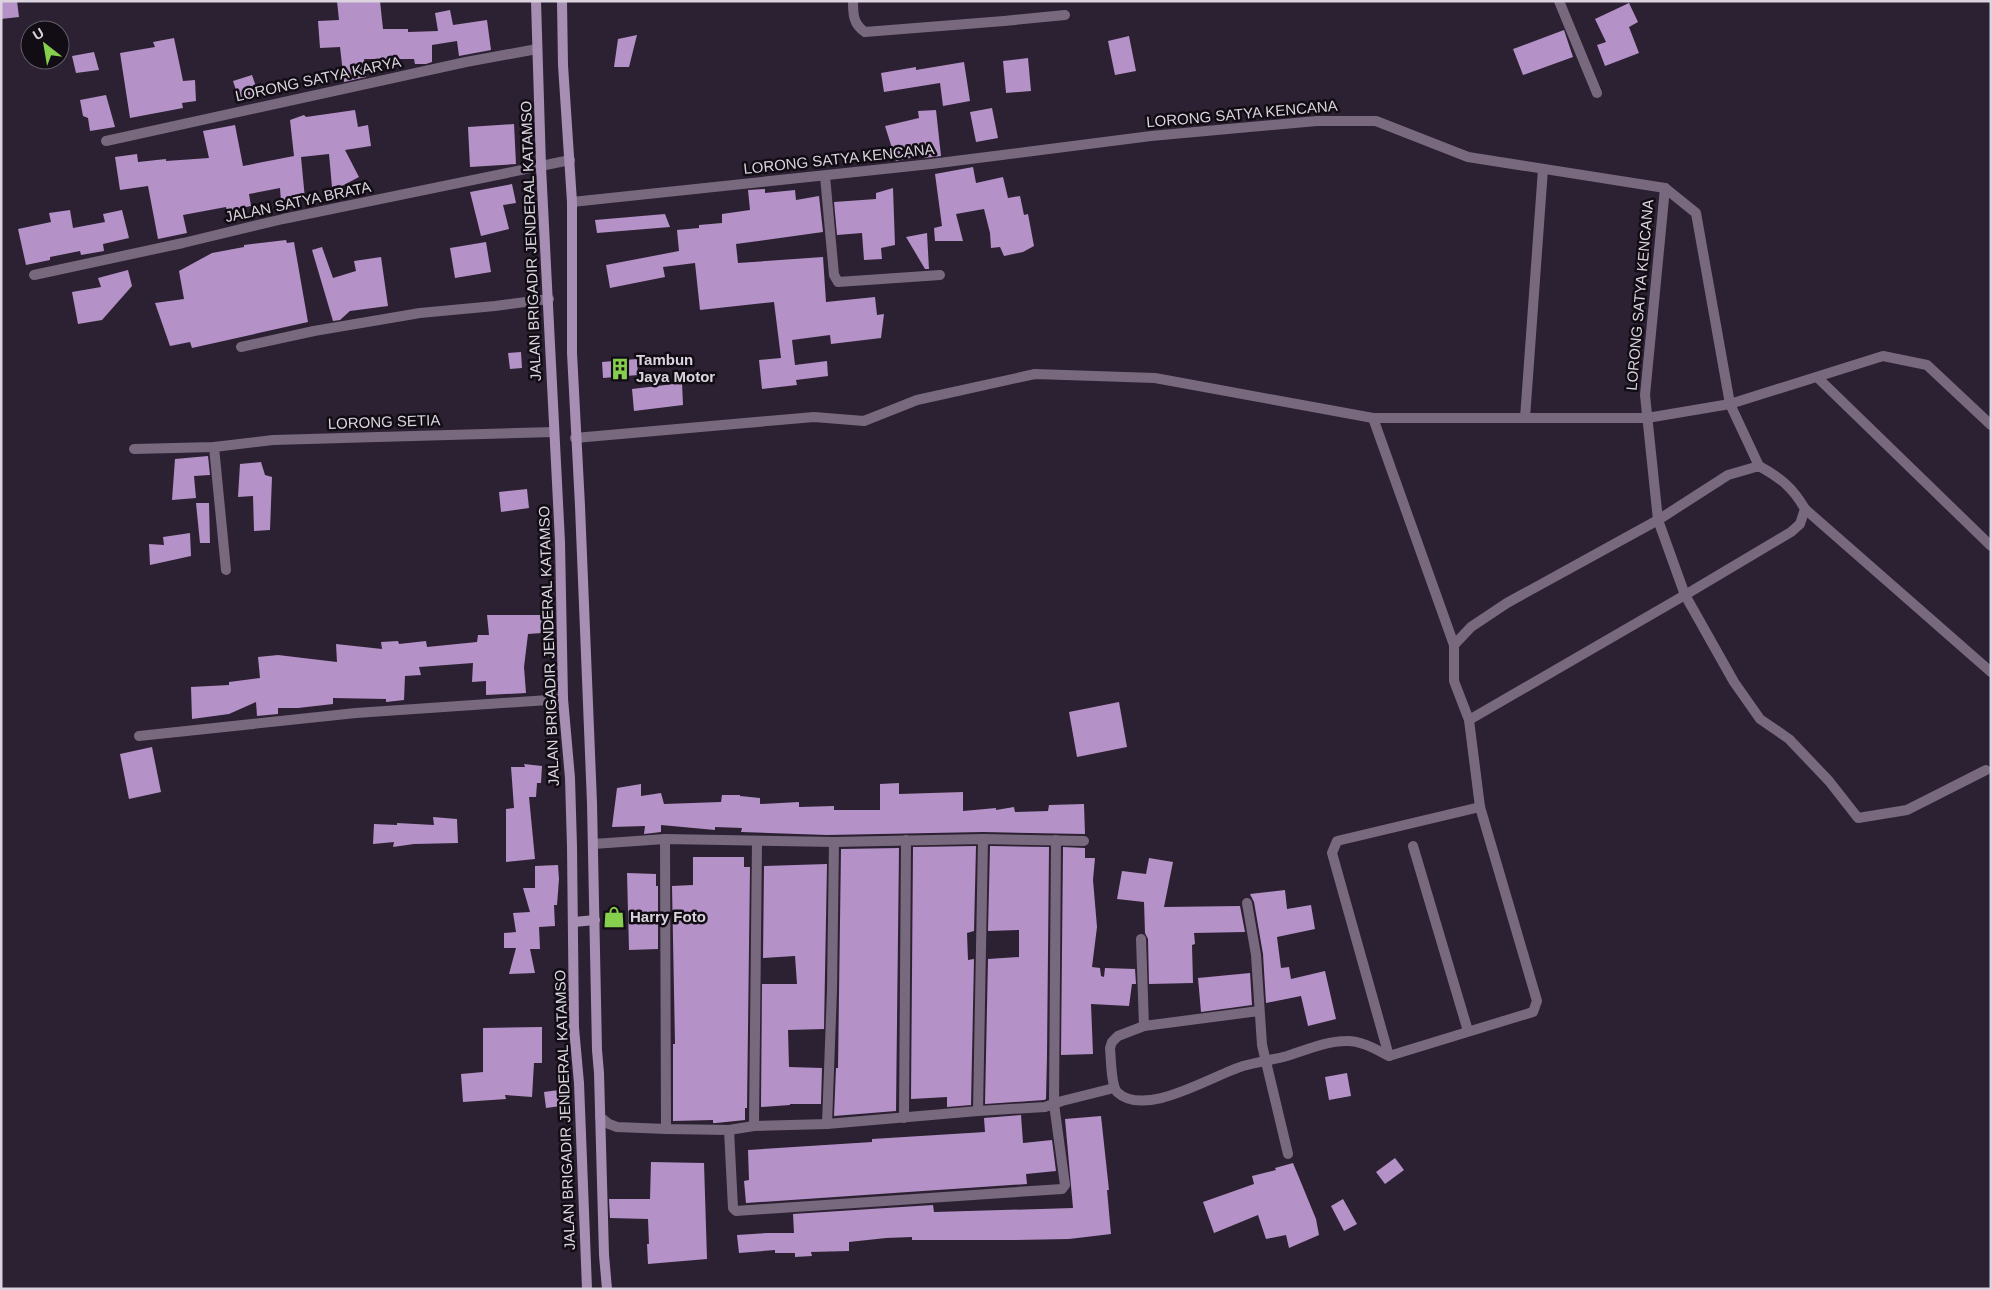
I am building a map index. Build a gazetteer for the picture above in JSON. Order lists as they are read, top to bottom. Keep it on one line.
{"streets":{"main road":["JALAN BRIGADIR JENDERAL KATAMSO"],"street":["LORONG SATYA KARYA","LORONG SATYA KENCANA","JALAN SATYA BRATA","LORONG SETIA"]},"crossings":[["LORONG SATYA KARYA","JALAN BRIGADIR JENDERAL KATAMSO"],["JALAN SATYA BRATA","JALAN BRIGADIR JENDERAL KATAMSO"],["JALAN BRIGADIR JENDERAL KATAMSO","LORONG SETIA"]],"places":{"building":["Tambun Jaya Motor"],"shop":["Harry Foto"]},"north":"top left"}
